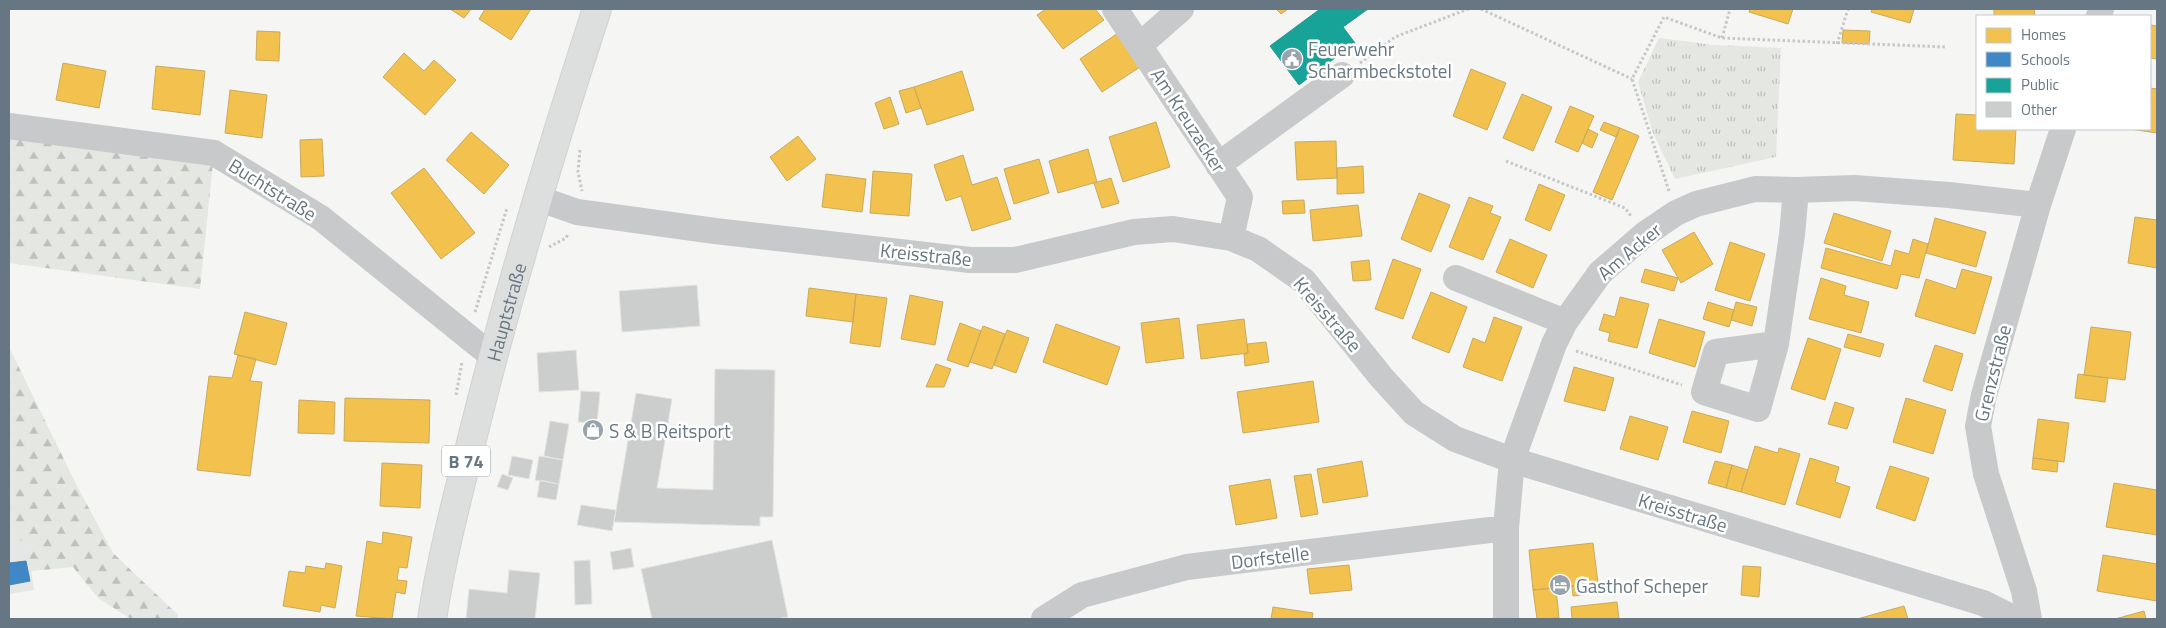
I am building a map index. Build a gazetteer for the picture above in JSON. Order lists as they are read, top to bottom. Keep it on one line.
{"streets":{"main road":["Hauptstraße","B 74"],"street":["Am Kreuzacker","Buchtstraße","Am Acker","Kreisstraße","Grenzstraße","Dorfstelle"]},"crossings":[["Am Kreuzacker","Kreisstraße"],["Buchtstraße","Hauptstraße"],["Am Acker","Kreisstraße"],["Am Acker","Grenzstraße"],["Am Acker","Dorfstelle"],["Kreisstraße","Hauptstraße"]],"places":{"public building":["Feuerwehr Scharmbeckstotel"],"shop":["S & B Reitsport"],"hotel":["Gasthof Scheper"]},"legend":["Homes","Schools","Public","Other"]}
